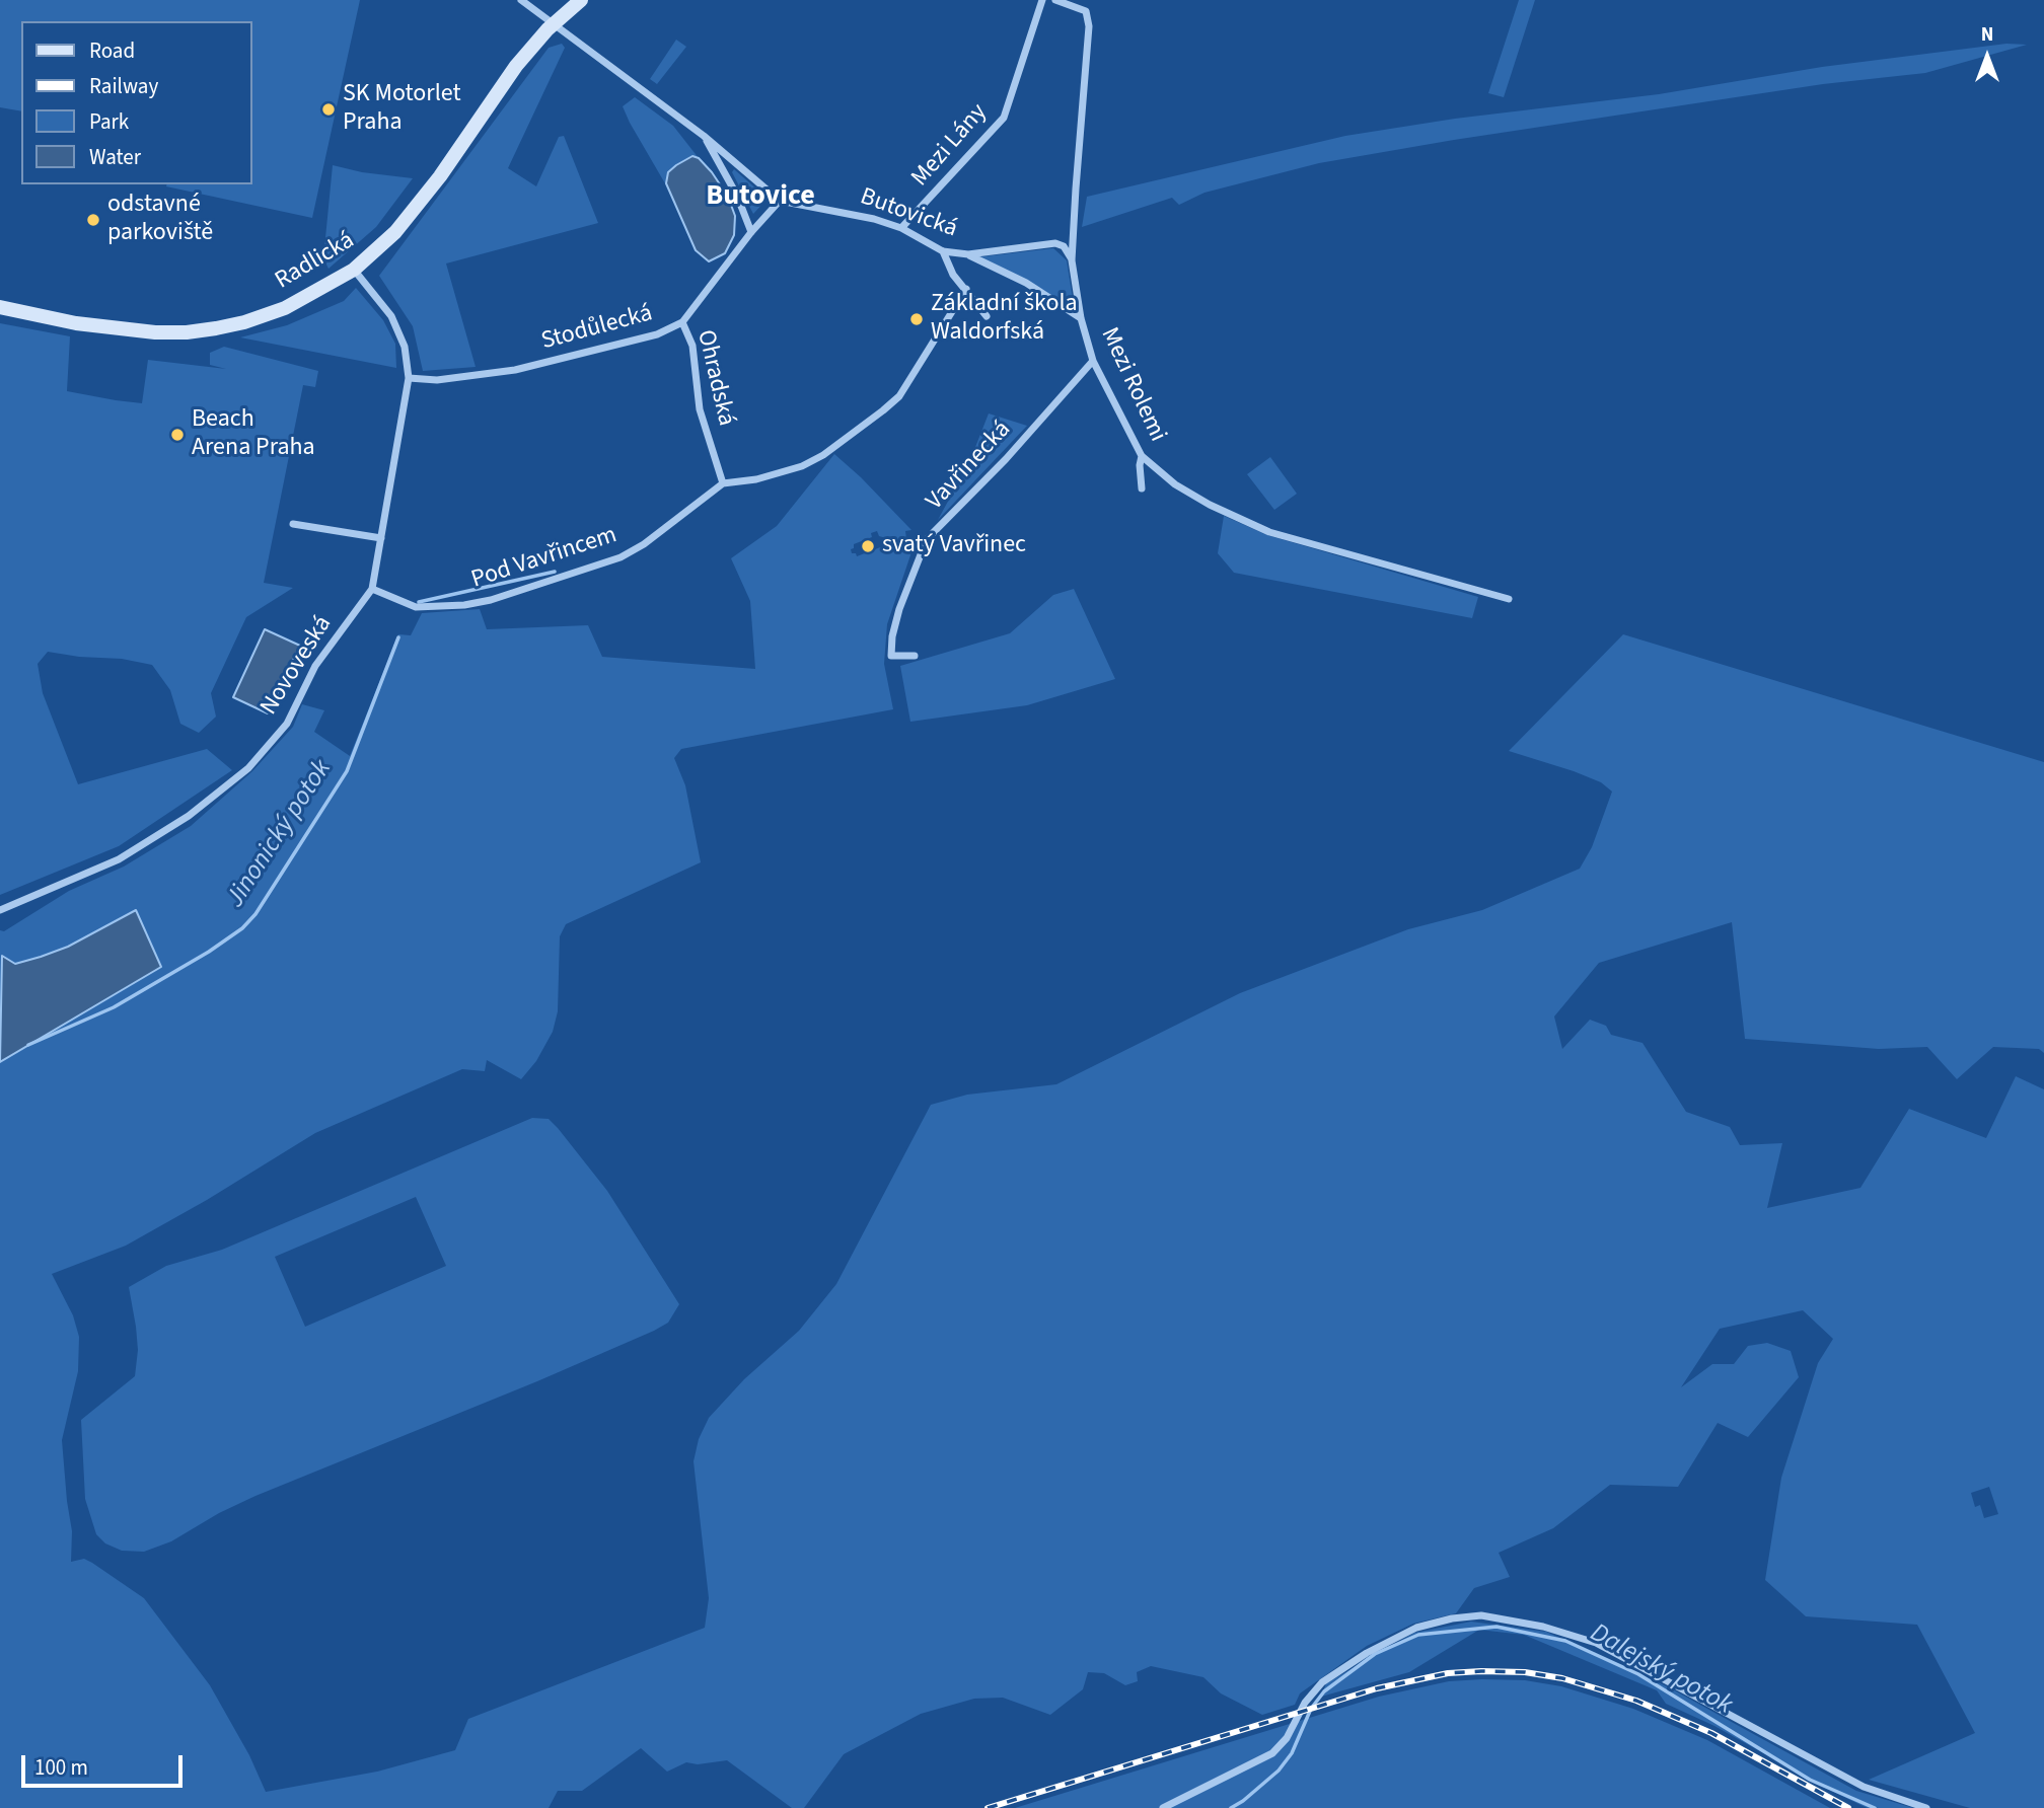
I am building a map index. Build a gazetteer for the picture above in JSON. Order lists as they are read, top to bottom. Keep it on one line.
{"streets":{"main road":["Radlická"],"street":["Mezi Lány","Butovická","Stodůlecká","Ohradská","Mezi Rolemi","Vavřinecká","Pod Vavřincem","Novoveská"]},"crossings":[["Mezi Lány","Butovická"],["Butovická","Stodůlecká"],["Butovická","Mezi Rolemi"],["Radlická","Novoveská"],["Stodůlecká","Ohradská"],["Stodůlecká","Novoveská"],["Ohradská","Pod Vavřincem"],["Mezi Rolemi","Vavřinecká"],["Pod Vavřincem","Novoveská"]],"districts":["Butovice"],"water":["Jinonický potok","Dalejský potok"],"places":["SK Motorlet Praha","odstavné parkoviště","Základní škola Waldorfská","Beach Arena Praha","svatý Vavřinec"],"legend":["Road","Railway","Park","Water"],"scale_bar":"100 m","north":"top"}
